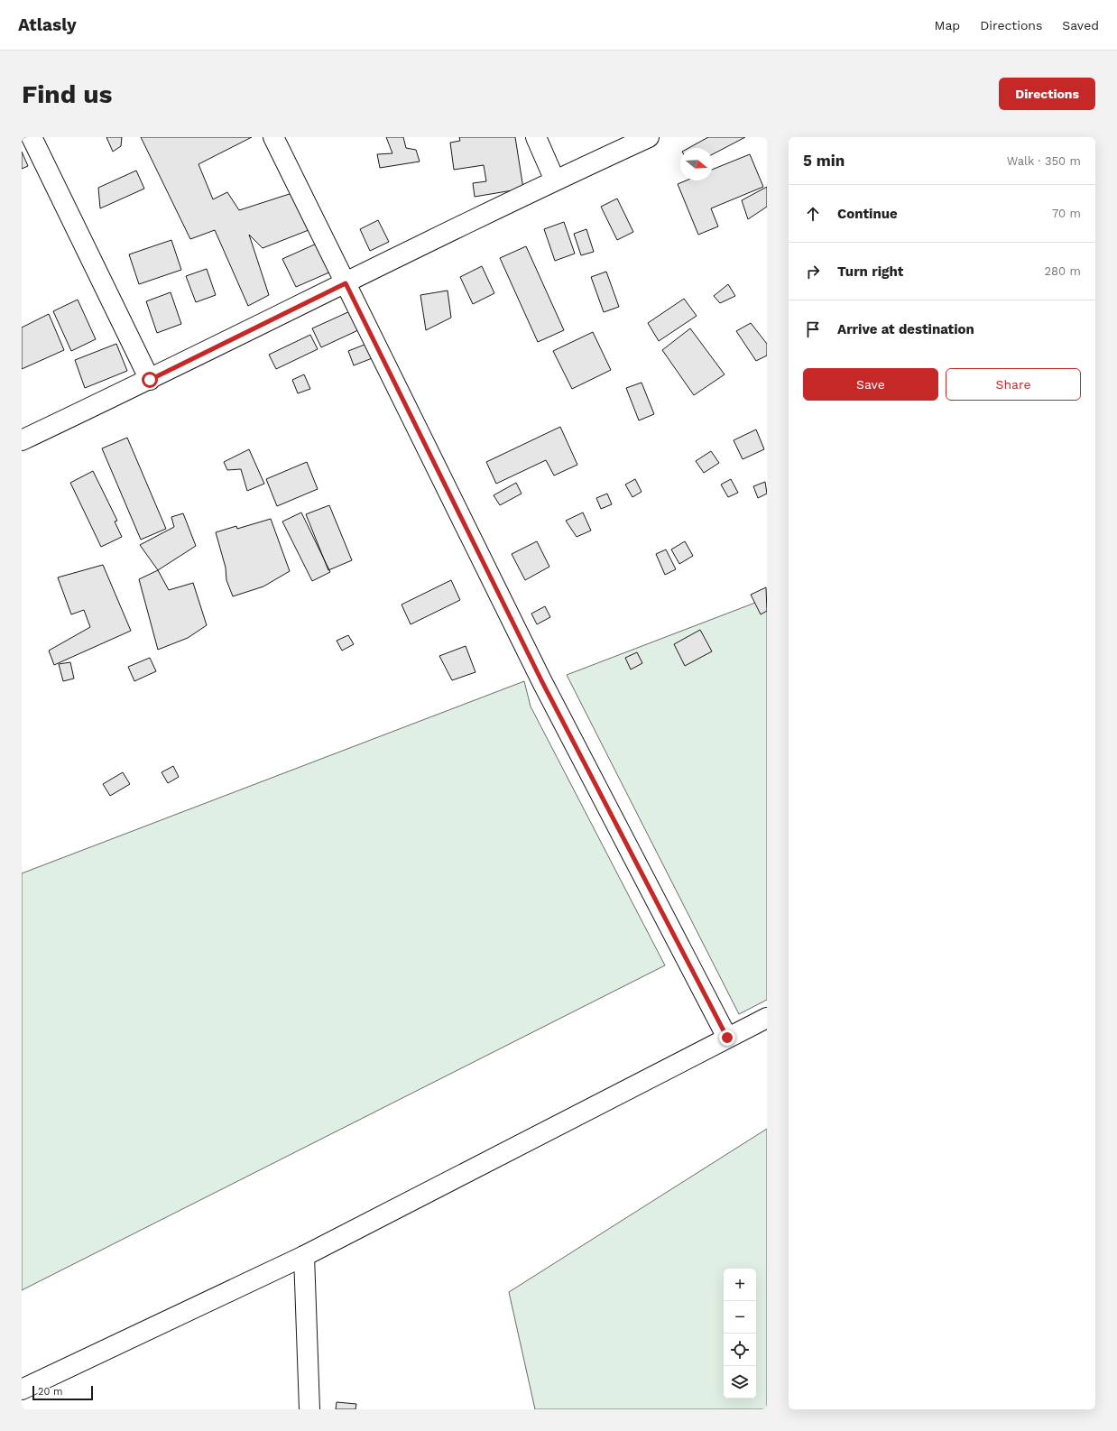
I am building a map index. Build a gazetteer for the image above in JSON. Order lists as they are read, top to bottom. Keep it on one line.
{"scale_bar":"20 m","north":"right","page":{"header":"Atlasly","nav":["Map","Directions","Saved"],"buttons":["Directions",["Save","Share"]],"title":"Find us","heading":["5 min","Walk · 350 m"],"list":[["Continue","70 m"],["Turn right","280 m"],"Arrive at destination"],"map_buttons":["+","−"],"scale":"20 m"}}
